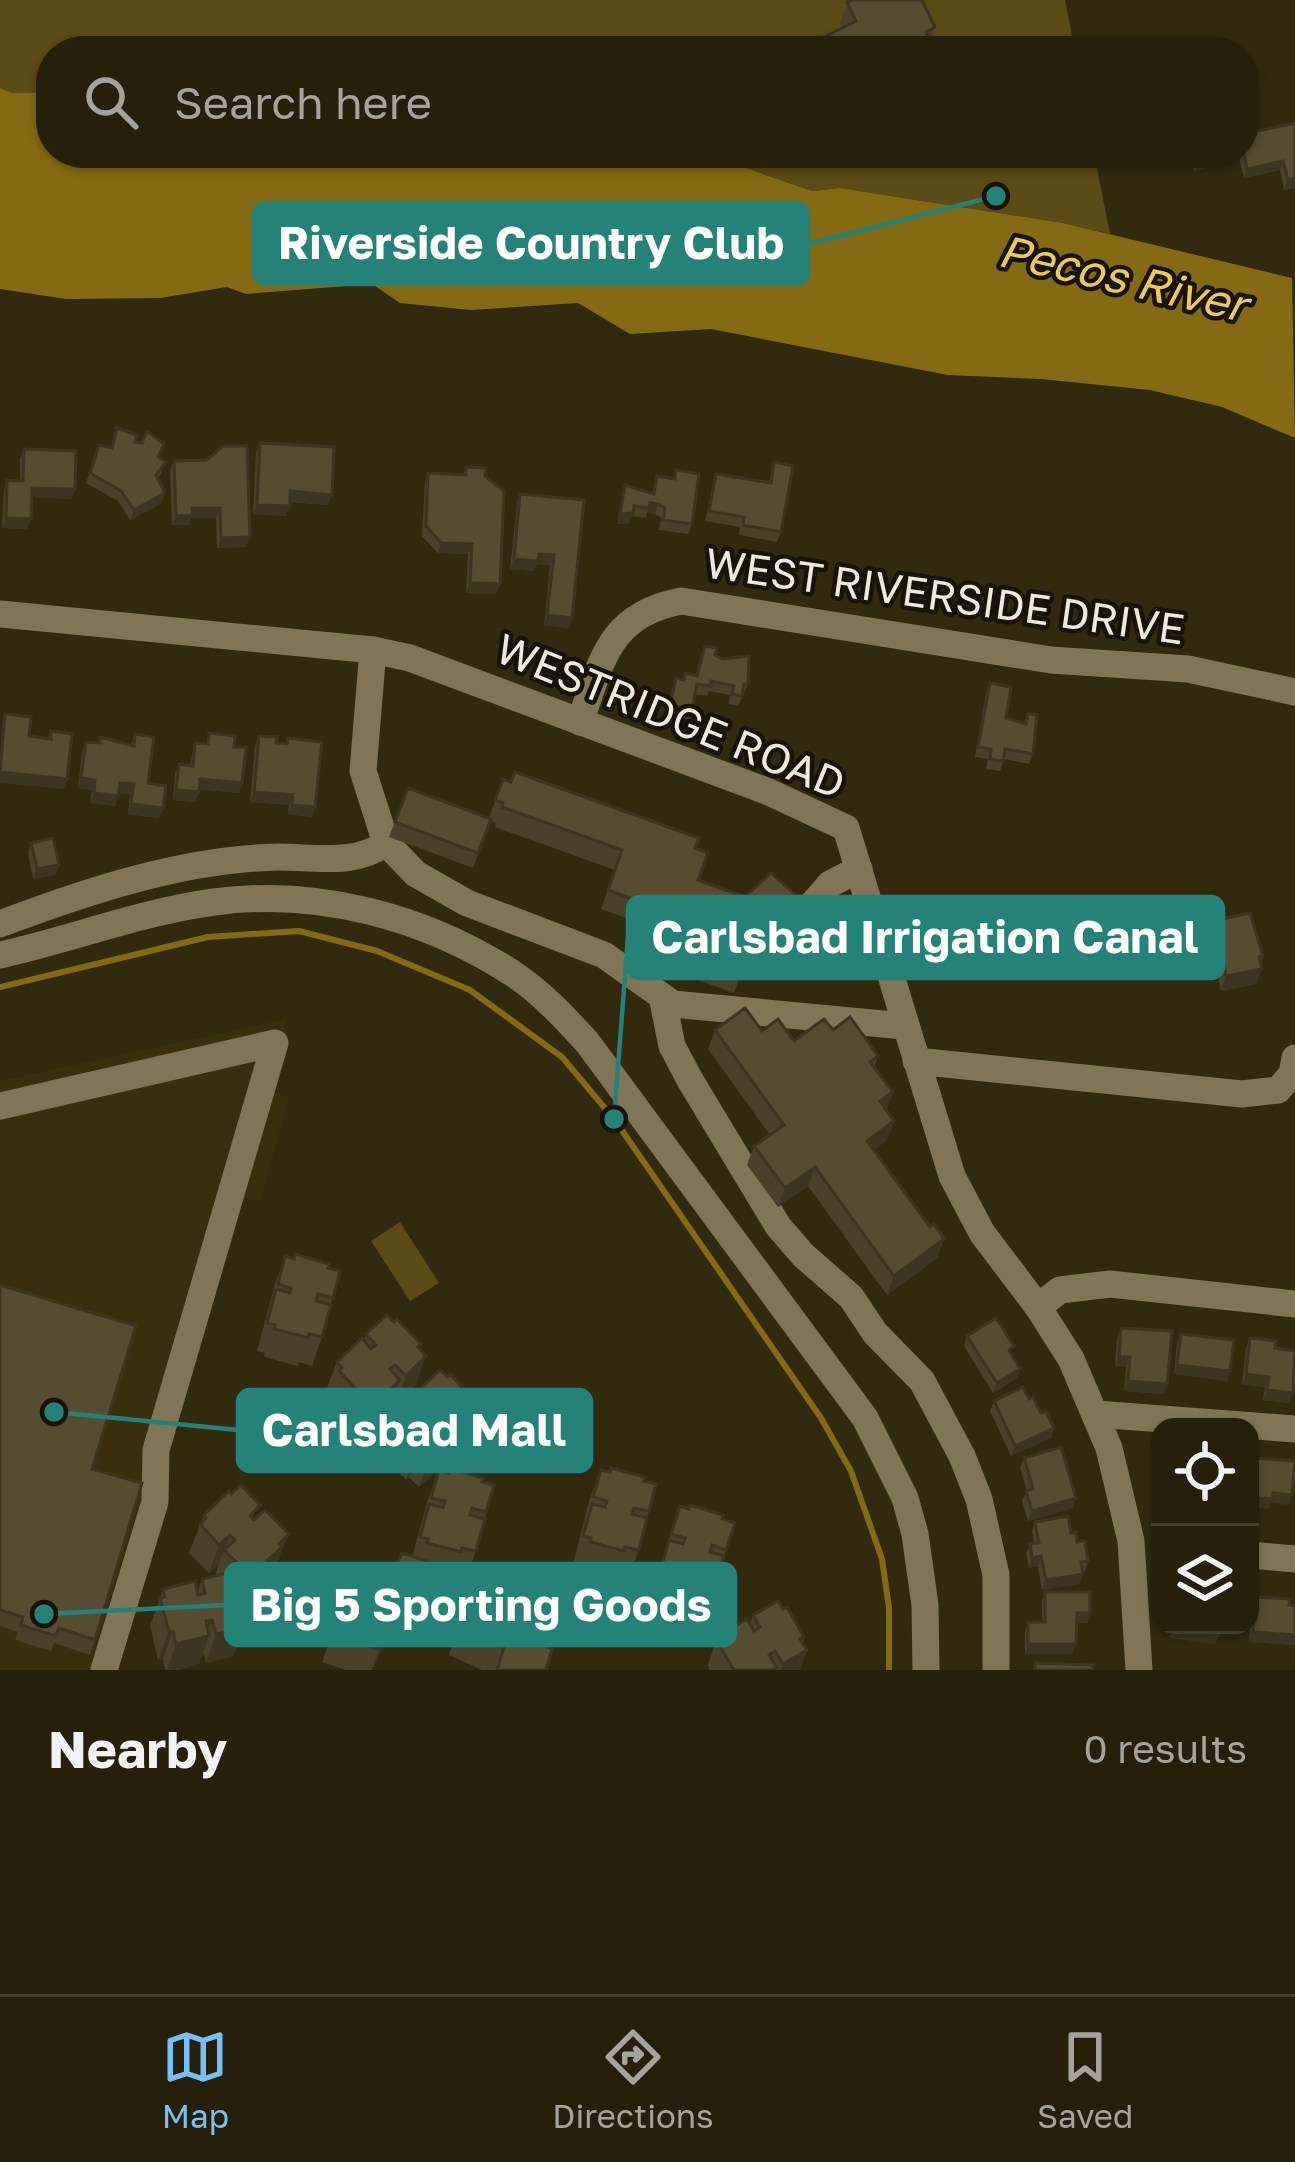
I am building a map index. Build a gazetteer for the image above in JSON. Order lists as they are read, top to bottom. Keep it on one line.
{"streets":{"street":["WEST RIVERSIDE DRIVE","WESTRIDGE ROAD"]},"crossings":[["WEST RIVERSIDE DRIVE","WESTRIDGE ROAD"]],"water":["Pecos River"],"places":["Riverside Country Club","Carlsbad Irrigation Canal","Carlsbad Mall","Big 5 Sporting Goods"],"page":{"search":"Search here","heading":["Nearby","0 results"],"nav":["Map","Directions","Saved"]}}
